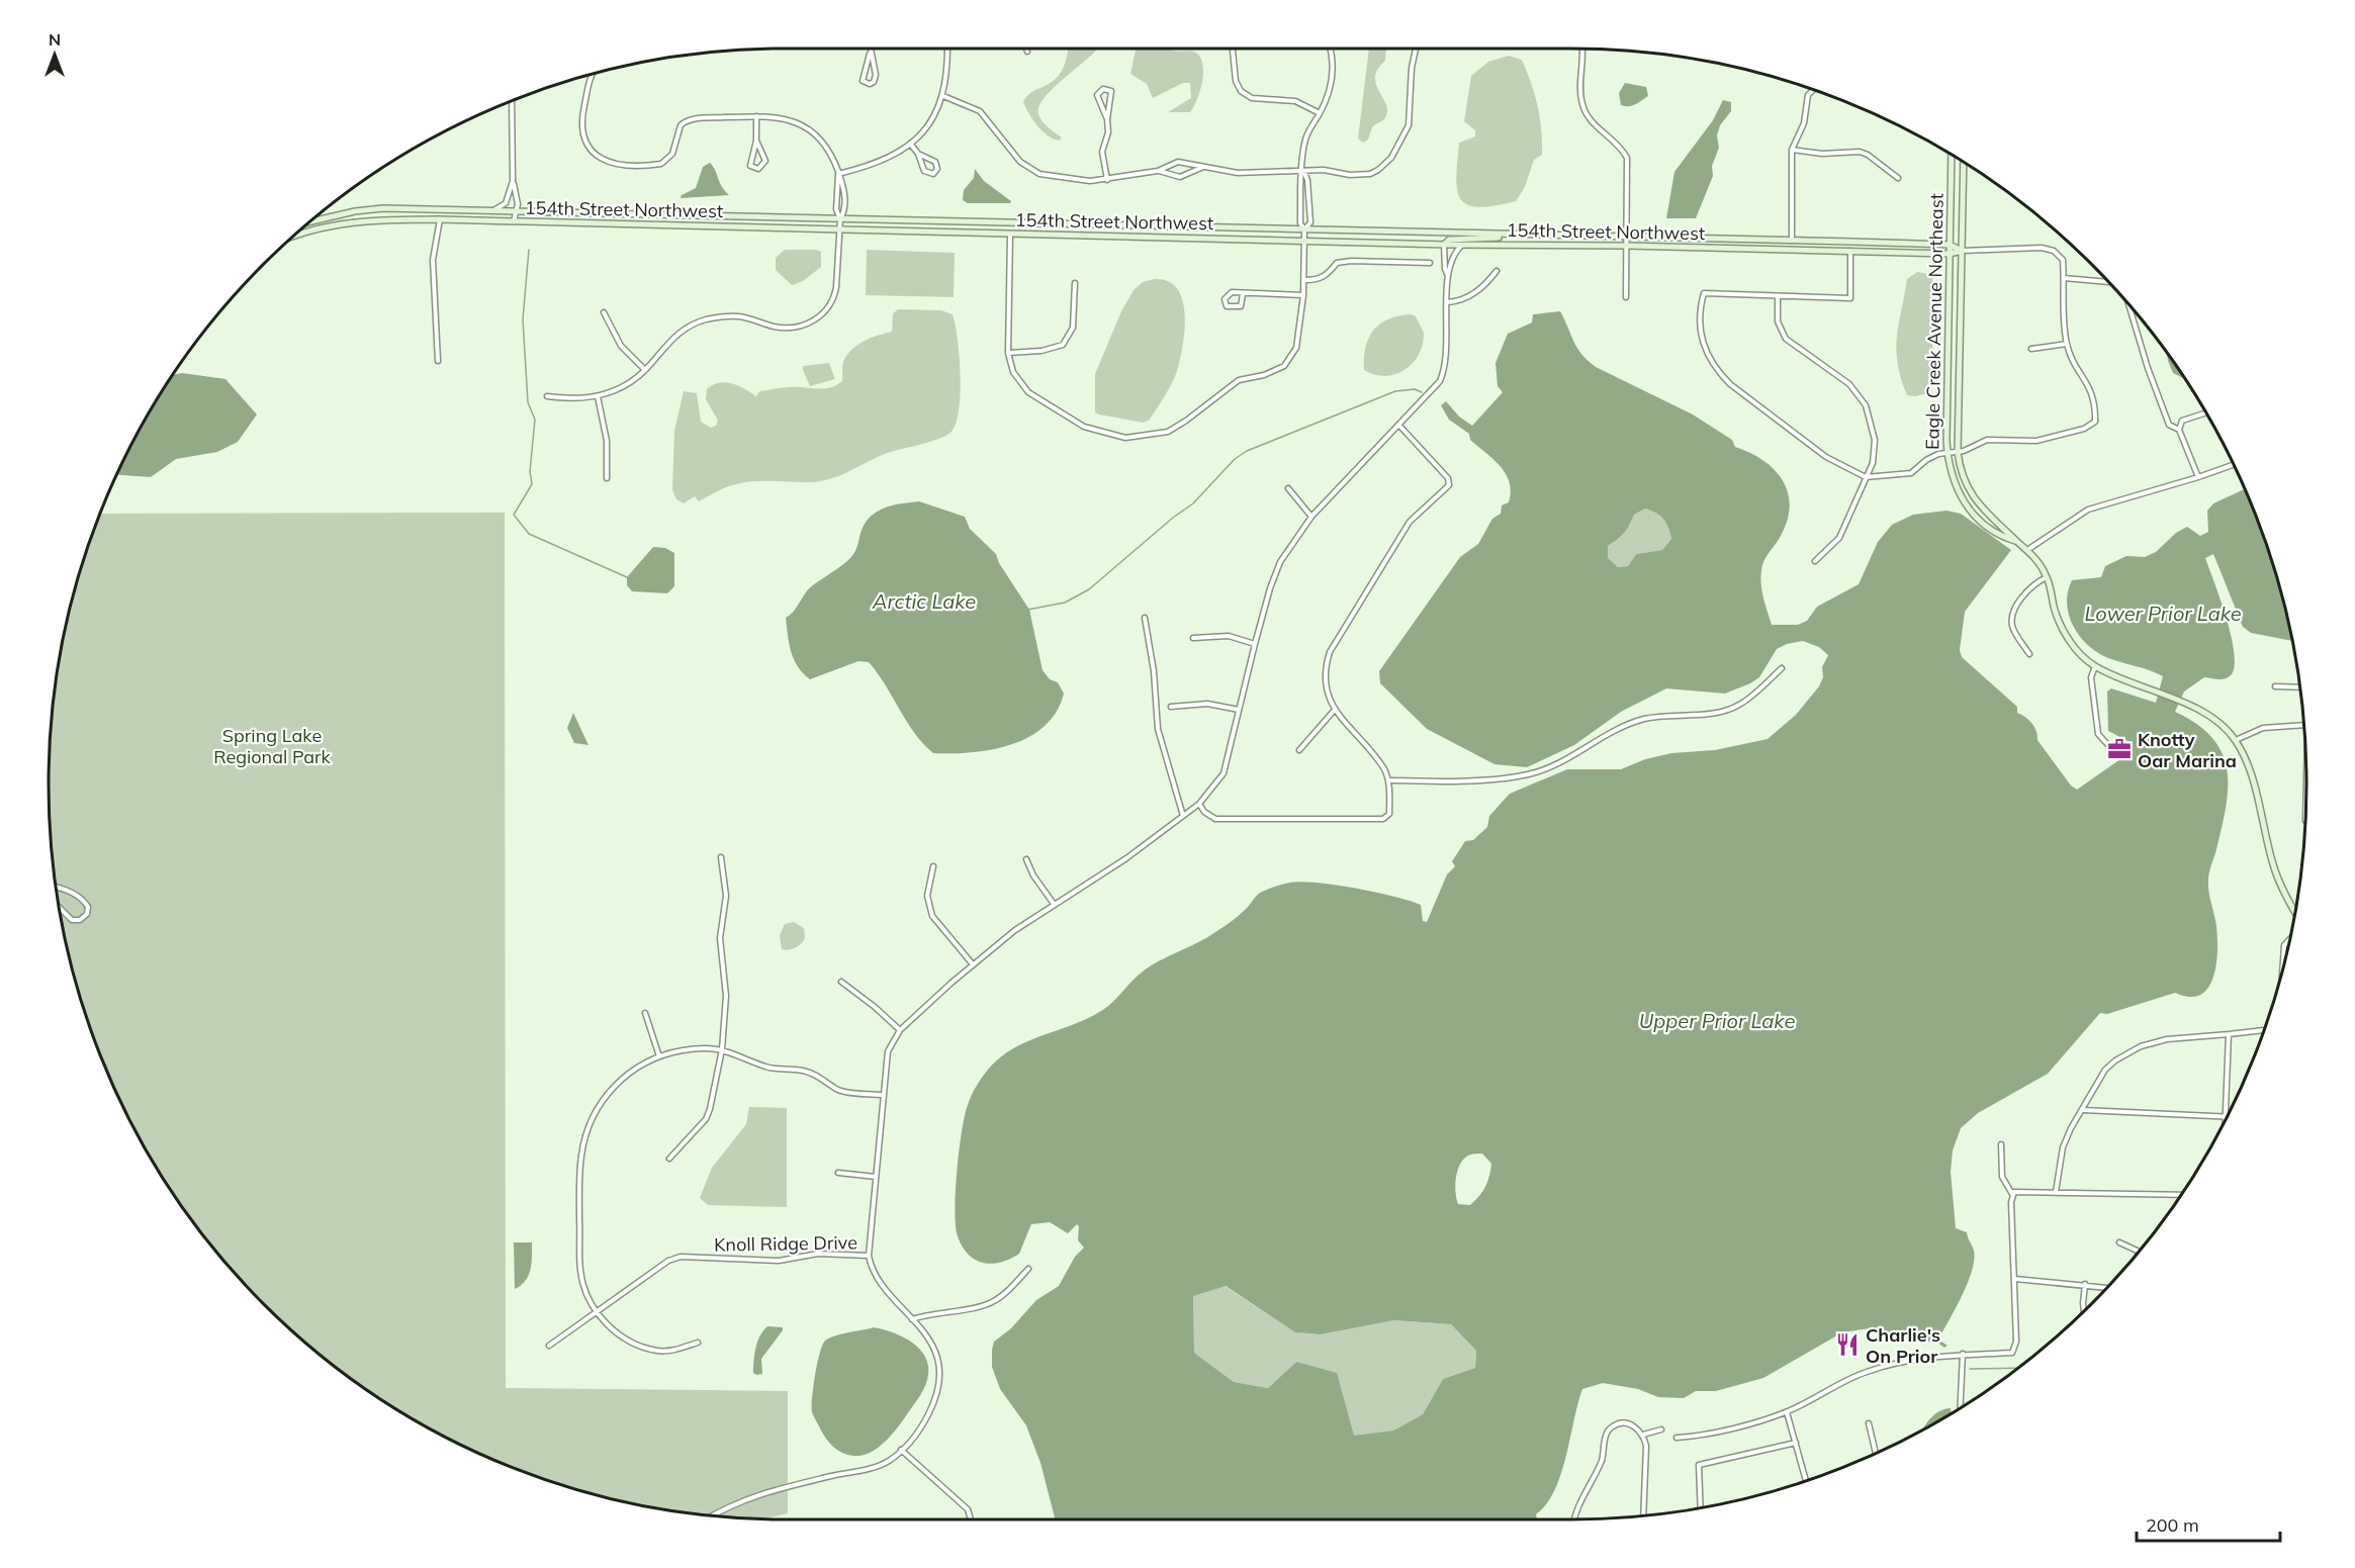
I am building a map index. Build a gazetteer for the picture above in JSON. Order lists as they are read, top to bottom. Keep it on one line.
{"streets":{"street":["154th Street Northwest","Eagle Creek Avenue Northeast","Knoll Ridge Drive"]},"crossings":[["154th Street Northwest","Eagle Creek Avenue Northeast"]],"water":["Arctic Lake","Lower Prior Lake","Upper Prior Lake"],"parks":["Spring Lake Regional Park"],"places":{"office":["Knotty Oar Marina"],"restaurant":["Charlie's On Prior"]},"scale_bar":"200 m","north":"top"}
